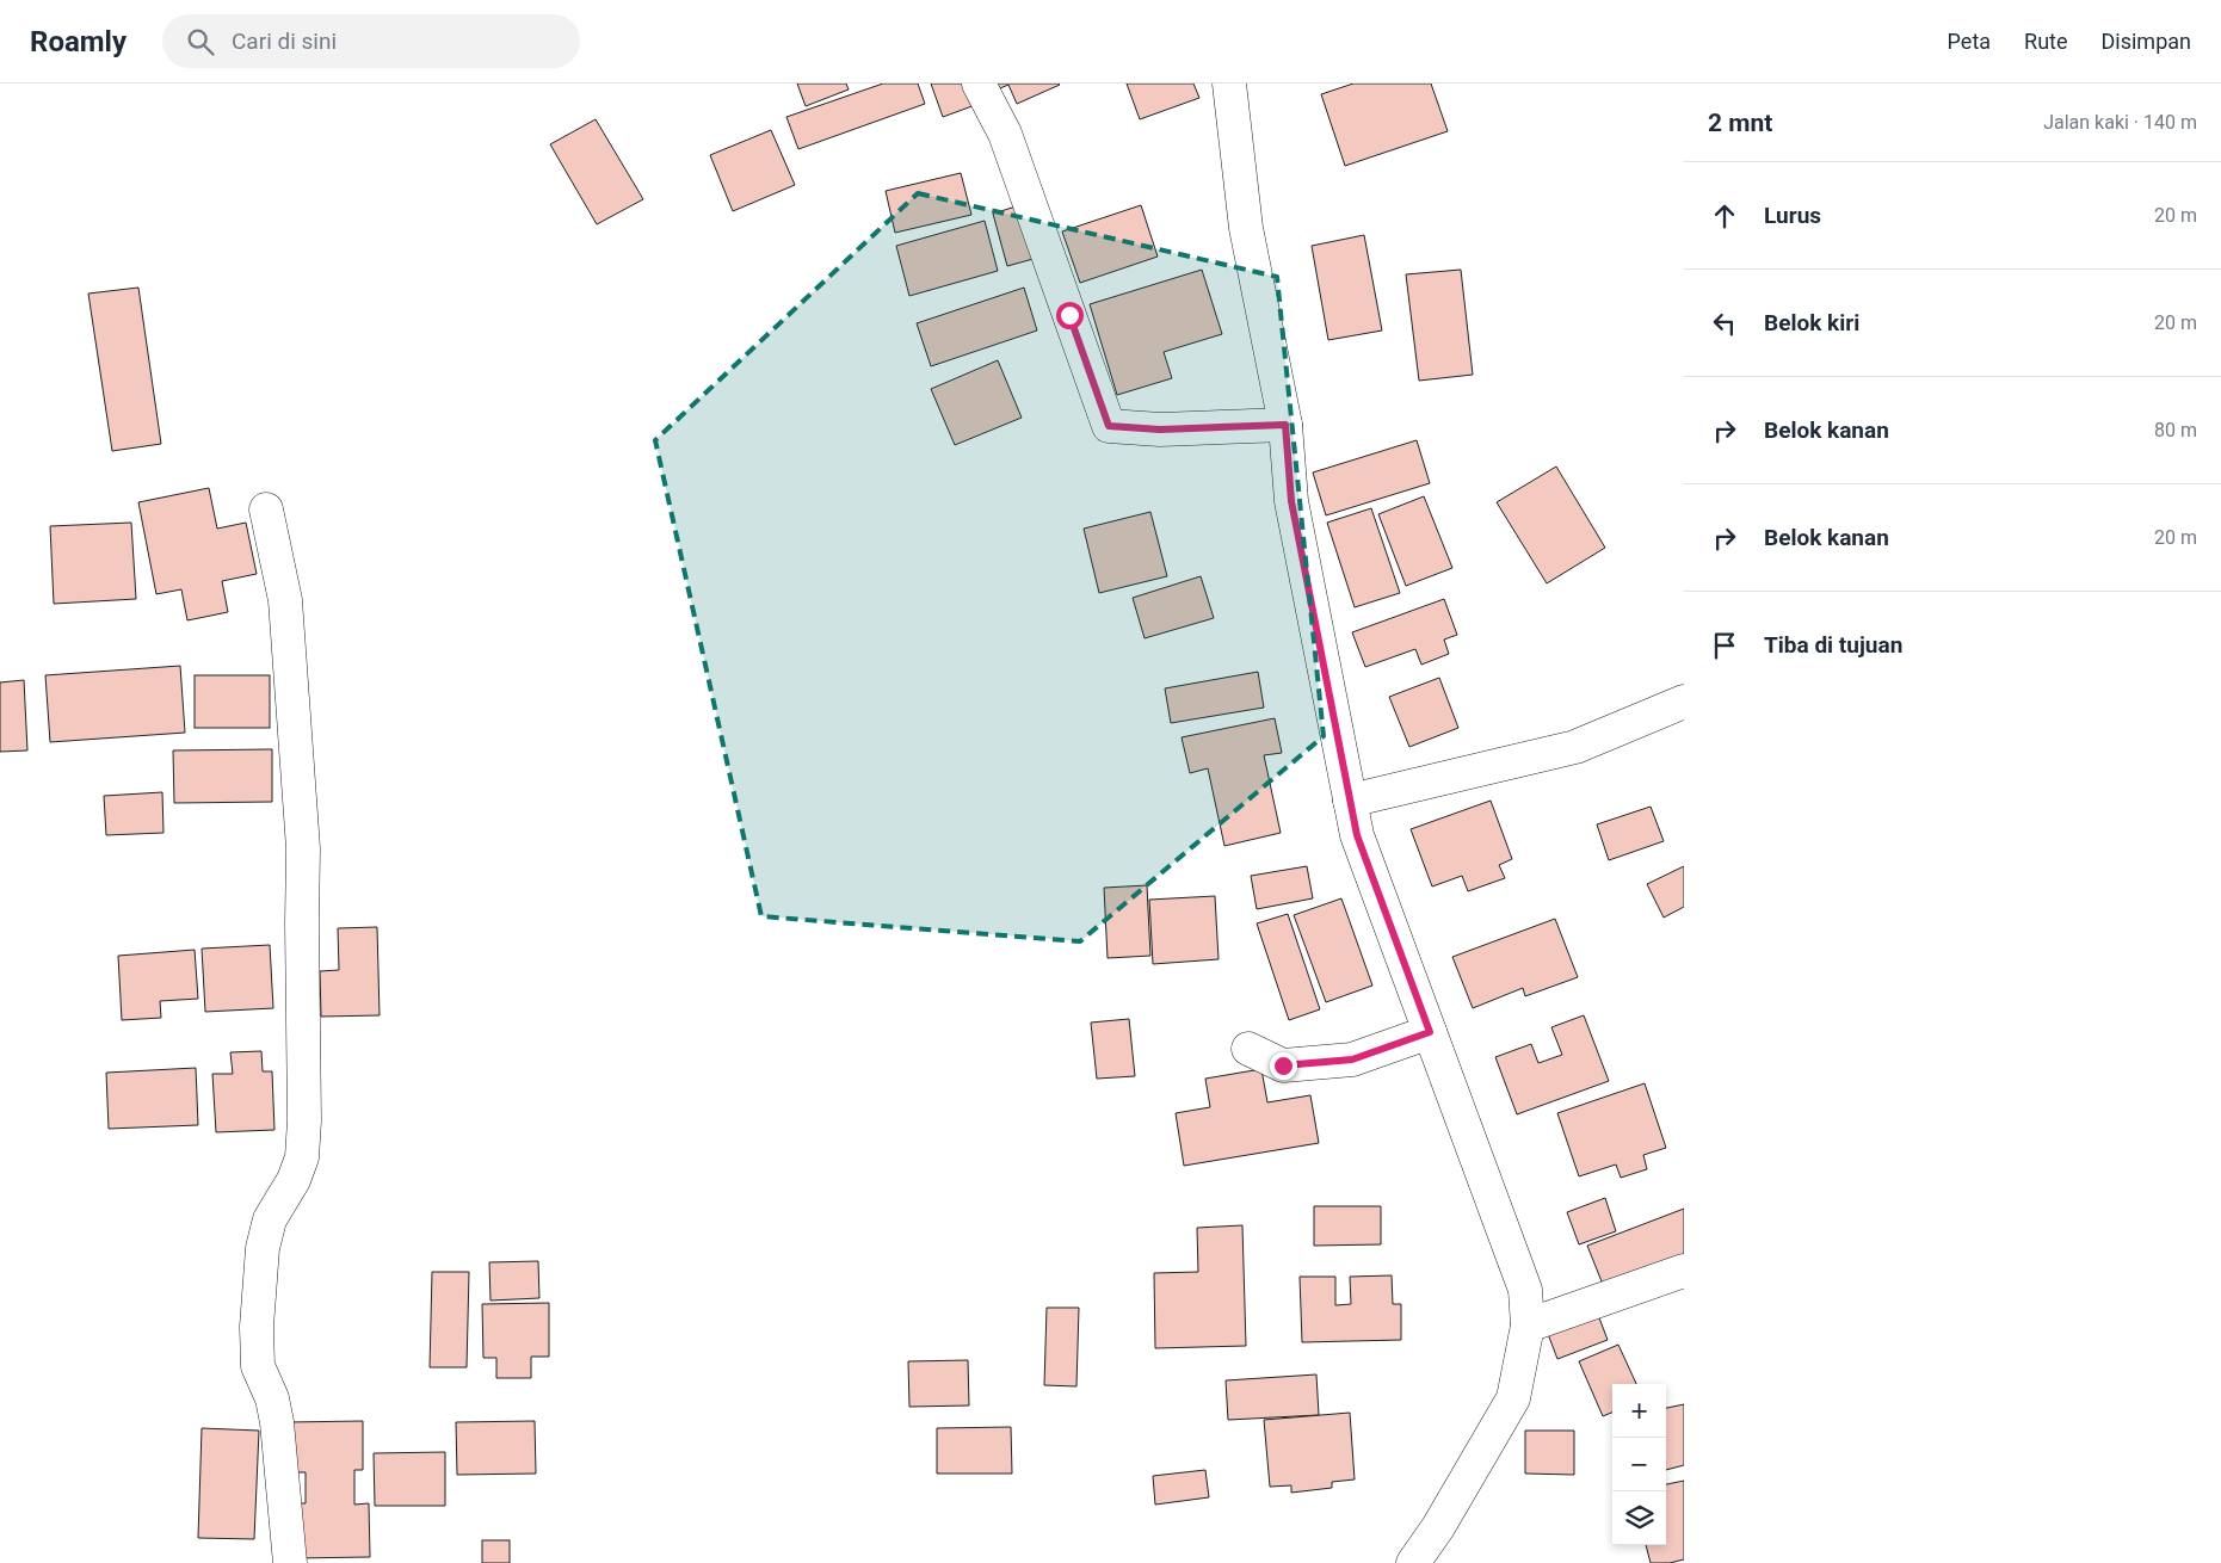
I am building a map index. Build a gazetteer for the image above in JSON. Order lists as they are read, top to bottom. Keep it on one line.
{"page":{"header":"Roamly","search":"Cari di sini","nav":["Peta","Rute","Disimpan"],"heading":["2 mnt","Jalan kaki · 140 m"],"list":[["Lurus","20 m"],["Belok kiri","20 m"],["Belok kanan","80 m"],["Belok kanan","20 m"],"Tiba di tujuan"],"map_buttons":["+","−"]}}
